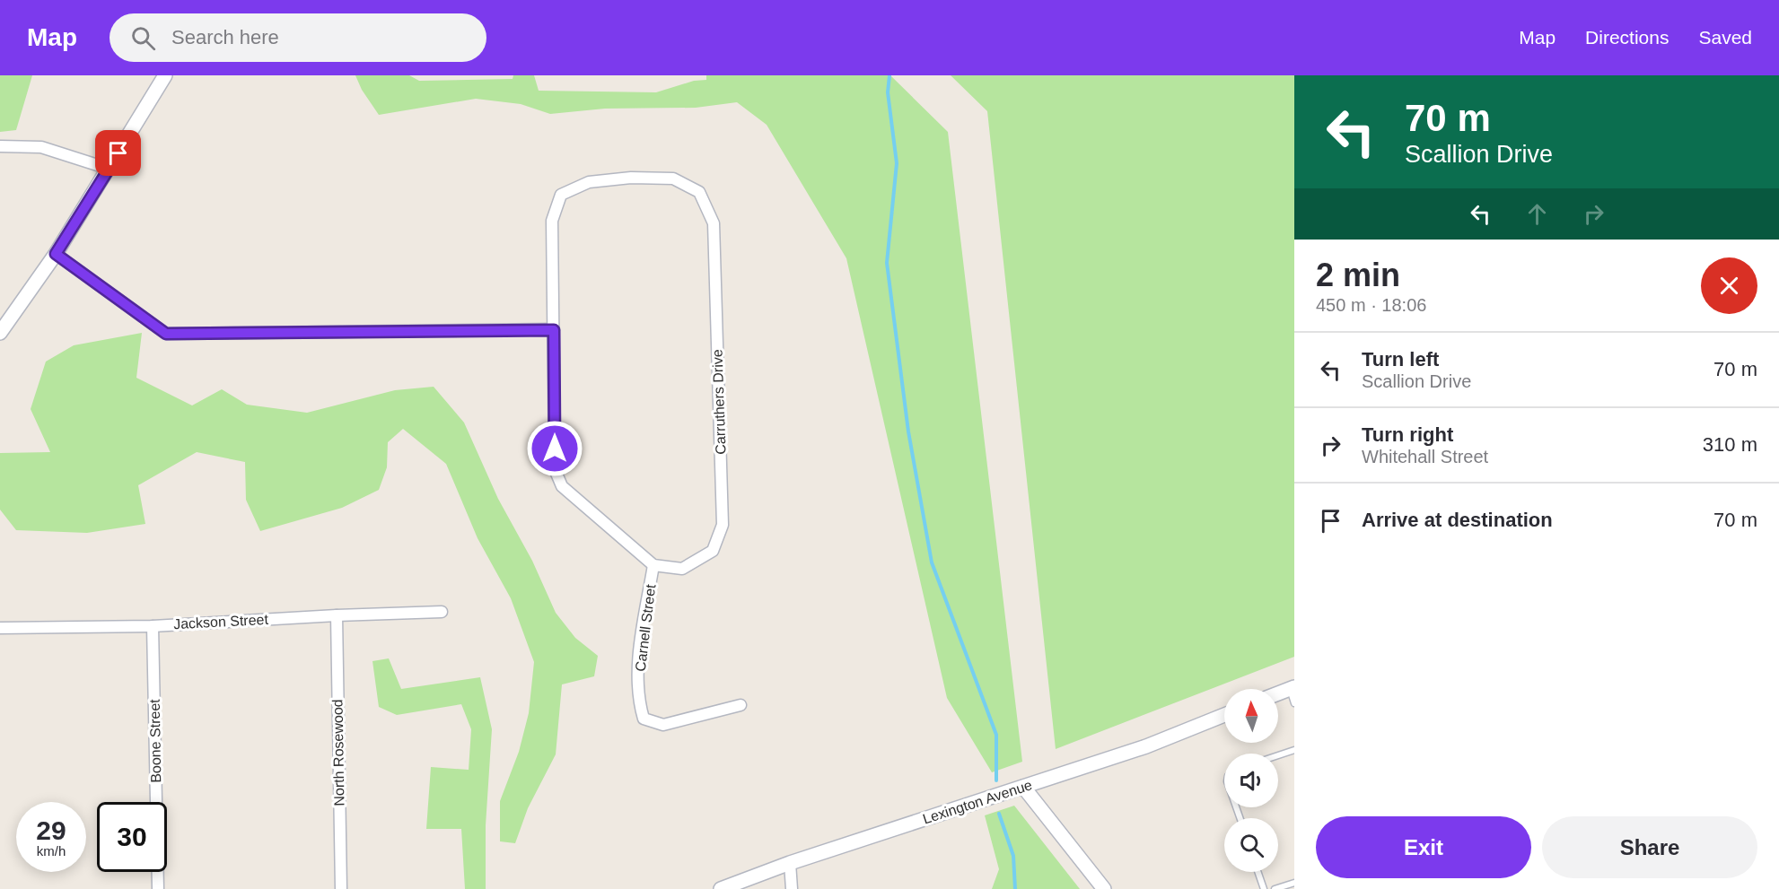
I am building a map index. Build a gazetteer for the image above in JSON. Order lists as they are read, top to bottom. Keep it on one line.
{"streets":{"street":["Carruthers Drive","Jackson Street","Carnell Street","Boone Street","North Rosewood","Lexington Avenue"]},"crossings":[["Carruthers Drive","Carnell Street"],["Jackson Street","Boone Street"],["Jackson Street","North Rosewood"]],"north":"top","page":{"header":"Map","search":"Search here","nav":["Map","Directions","Saved"],"turn":["70 m","Scallion Drive"],"heading":["2 min","450 m · 18:06"],"list":[{"name":"Turn left","note":"Scallion Drive","value":"70 m"},{"name":"Turn right","note":"Whitehall Street","value":"310 m"},{"name":"Arrive at destination","value":"70 m"}],"speed":"29 km/h","limit":"30","buttons":["Exit","Share"]}}
